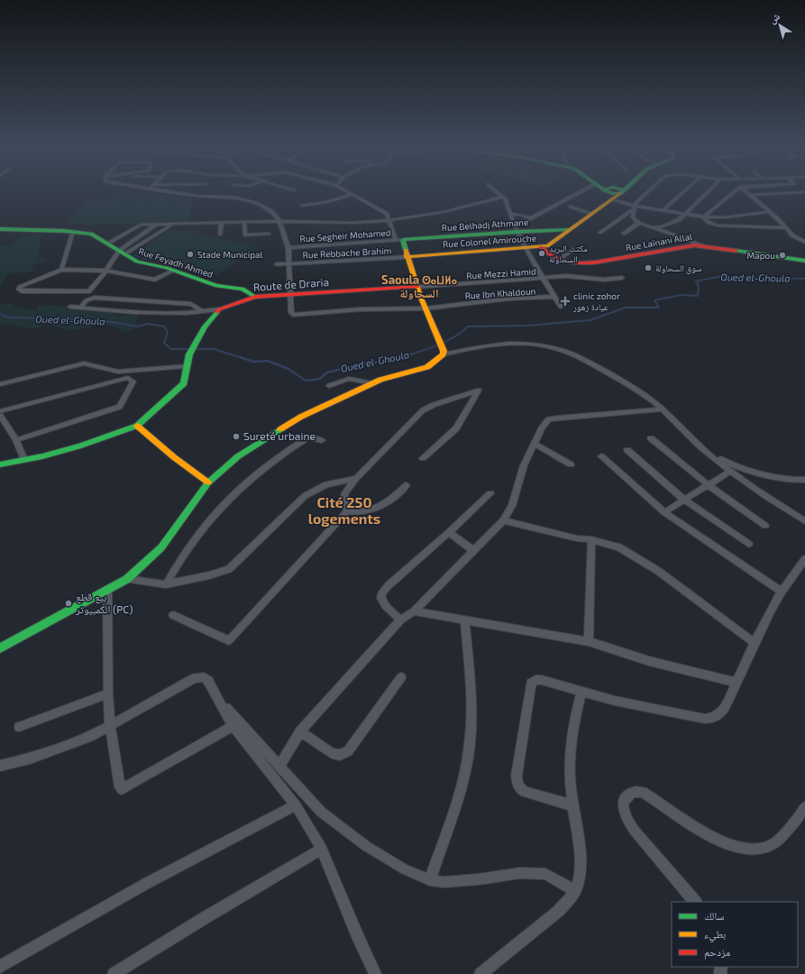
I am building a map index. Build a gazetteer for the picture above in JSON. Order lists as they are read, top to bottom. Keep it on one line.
{"streets":{"main road":["Rue Belhadj Athmane","Rue Colonel Amirouche","Rue Laïnani Allal","Rue Feyadh Ahmed","Route de Draria"],"street":["Rue Segheir Mohamed","Rue Rebbache Brahim","Rue Mezzi Hamid","Rue Ibn Khaldoun"]},"crossings":[["Rue Belhadj Athmane","Rue Segheir Mohamed"],["Rue Belhadj Athmane","Rue Colonel Amirouche"],["Rue Colonel Amirouche","Rue Laïnani Allal"],["Rue Colonel Amirouche","Rue Rebbache Brahim"],["Rue Feyadh Ahmed","Route de Draria"],["Rue Mezzi Hamid","Route de Draria"],["Rue Mezzi Hamid","Rue Ibn Khaldoun"],["Route de Draria","Rue Ibn Khaldoun"]],"districts":["Saoula ⵙⴰⵡⵍⴰ السحاولة","Cité 250 logements"],"water":["Oued el-Ghoula"],"places":{"other":["مكتب البريد السحاولة","Stade Municipal","Mapou","سوق السحاولة","Sureté urbaine","بيع قطع الكمبيوتر (PC)"],"health":["clinic zohor عيادة زهور"]},"legend":["سالك","بطيء","مزدحم"],"north":"top left"}
